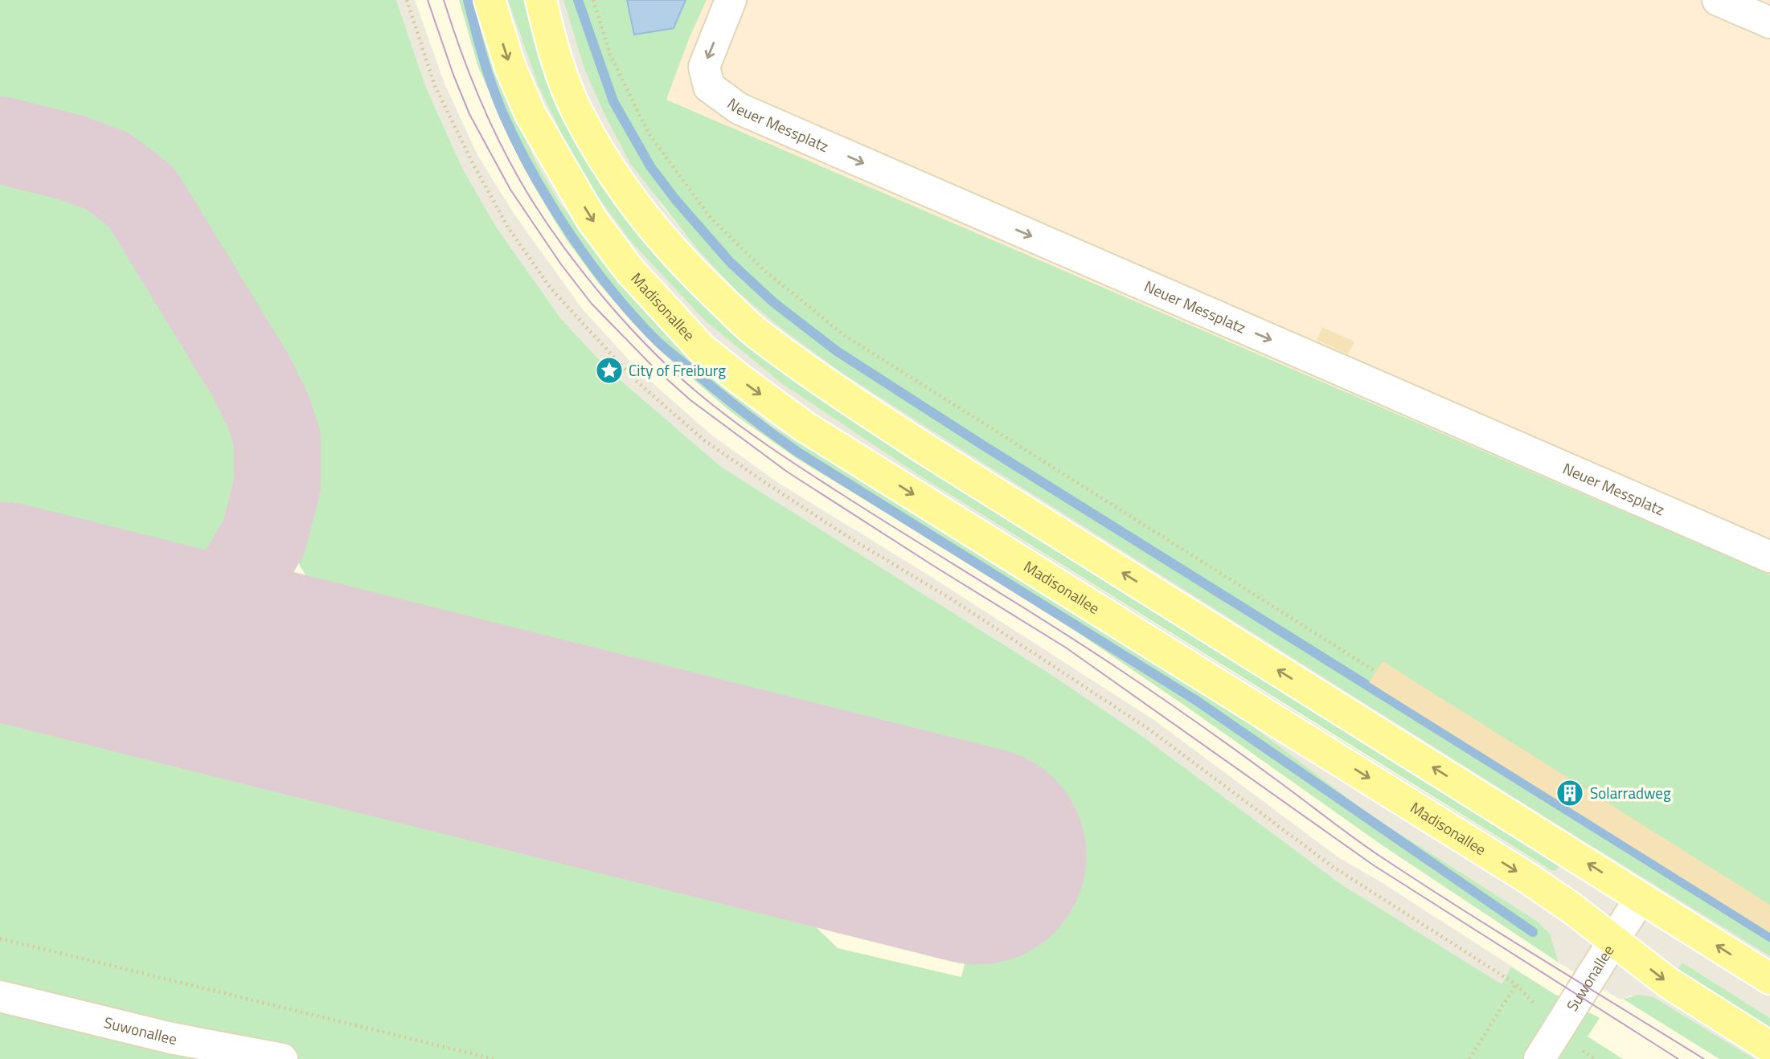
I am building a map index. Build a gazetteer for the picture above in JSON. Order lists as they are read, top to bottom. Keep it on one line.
{"streets":{"main road":["Madisonallee"],"street":["Neuer Messplatz","Suwonallee"]},"crossings":[["Madisonallee","Suwonallee"]],"one_way":["Neuer Messplatz"],"places":{"place":["City of Freiburg"],"building":["Solarradweg"]}}
